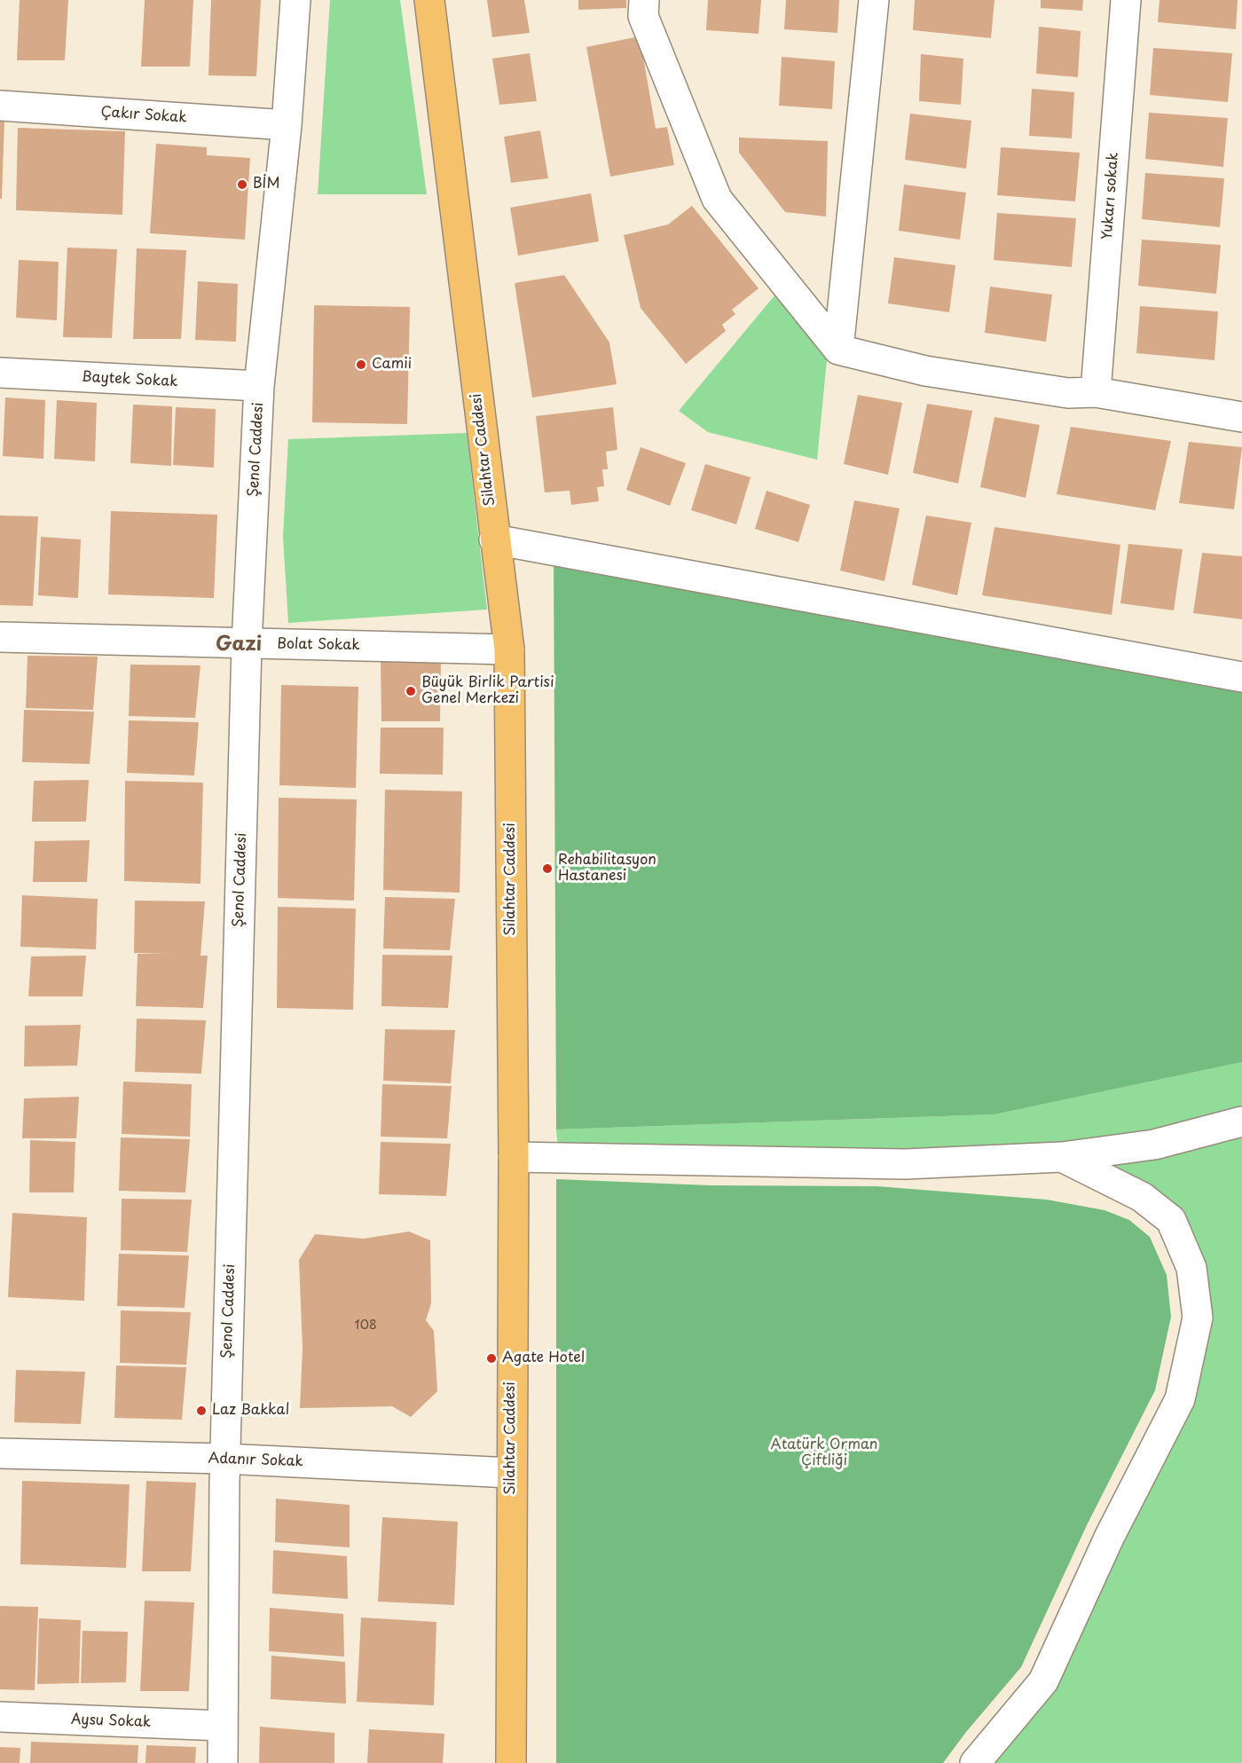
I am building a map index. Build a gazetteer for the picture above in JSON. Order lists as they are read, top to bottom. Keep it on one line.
{"streets":{"main road":["Silahtar Caddesi"],"street":["Çakır Sokak","Yukarı sokak","Baytek Sokak","Şenol Caddesi","Bolat Sokak","Adanır Sokak","Aysu Sokak"]},"crossings":[["Çakır Sokak","Şenol Caddesi"],["Baytek Sokak","Şenol Caddesi"],["Şenol Caddesi","Bolat Sokak"],["Şenol Caddesi","Adanır Sokak"],["Şenol Caddesi","Aysu Sokak"],["Silahtar Caddesi","Bolat Sokak"],["Silahtar Caddesi","Adanır Sokak"]],"districts":["Gazi"],"parks":["Atatürk Orman Çiftliği"],"places":["BİM","Camii","Büyük Birlik Partisi Genel Merkezi","Rehabilitasyon Hastanesi","Agate Hotel","Laz Bakkal"],"house_numbers":["108"]}
